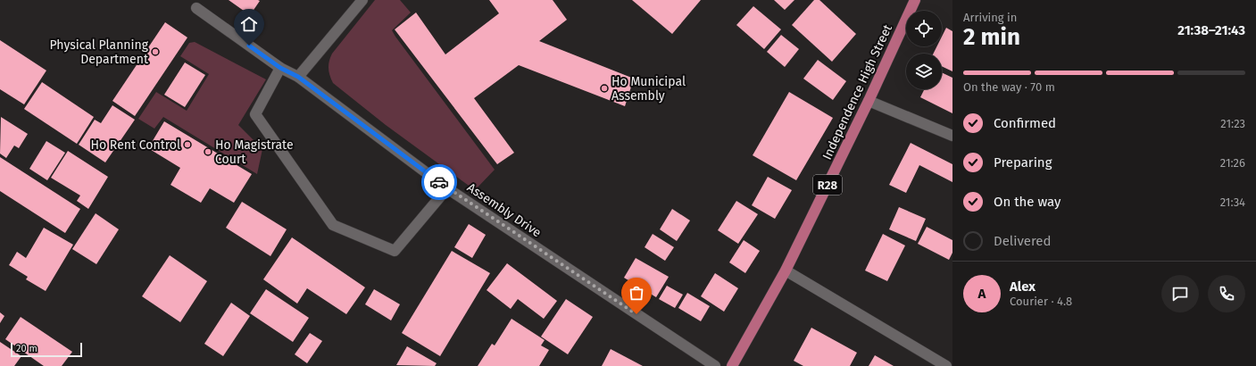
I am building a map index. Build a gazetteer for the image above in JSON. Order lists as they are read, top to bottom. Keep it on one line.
{"streets":{"main road":["Independence High Street","R28"],"street":["Assembly Drive"]},"places":["Physical Planning Department","Ho Municipal Assembly","Ho Rent Control","Ho Magistrate Court"],"scale_bar":"20 m","page":{"heading":["2 min","Arriving in","21:38–21:43"],"panel":["Alex","Courier · 4.8"],"bar":"On the way · 70 m","list":[["Confirmed","21:23"],["Preparing","21:26"],["On the way","21:34"],"Delivered"],"round":"A","scale":"20 m"}}
